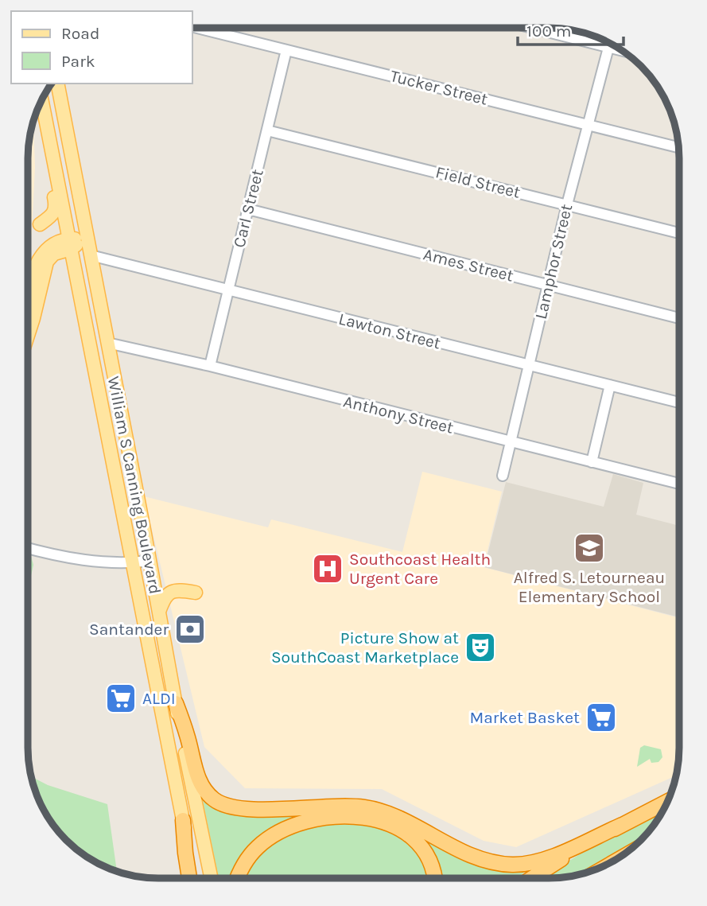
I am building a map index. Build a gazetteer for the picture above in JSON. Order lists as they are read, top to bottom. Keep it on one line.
{"streets":{"main road":["William S Canning Boulevard"],"street":["Tucker Street","Field Street","Carl Street","Lamphor Street","Ames Street","Lawton Street","Anthony Street"]},"crossings":[["Tucker Street","Carl Street"],["Tucker Street","Lamphor Street"],["Field Street","Carl Street"],["Field Street","Lamphor Street"],["Carl Street","Ames Street"],["Carl Street","Lawton Street"],["Carl Street","Anthony Street"],["Lamphor Street","Ames Street"],["Lamphor Street","Lawton Street"],["Lamphor Street","Anthony Street"],["Lawton Street","William S Canning Boulevard"],["Anthony Street","William S Canning Boulevard"]],"places":{"school or university":["Alfred S. Letourneau Elementary School"],"hospital":["Southcoast Health Urgent Care"],"bank":["Santander"],"theatre":["Picture Show at SouthCoast Marketplace"],"supermarket":["ALDI","Market Basket"]},"legend":["Road","Park"],"scale_bar":"100 m"}
